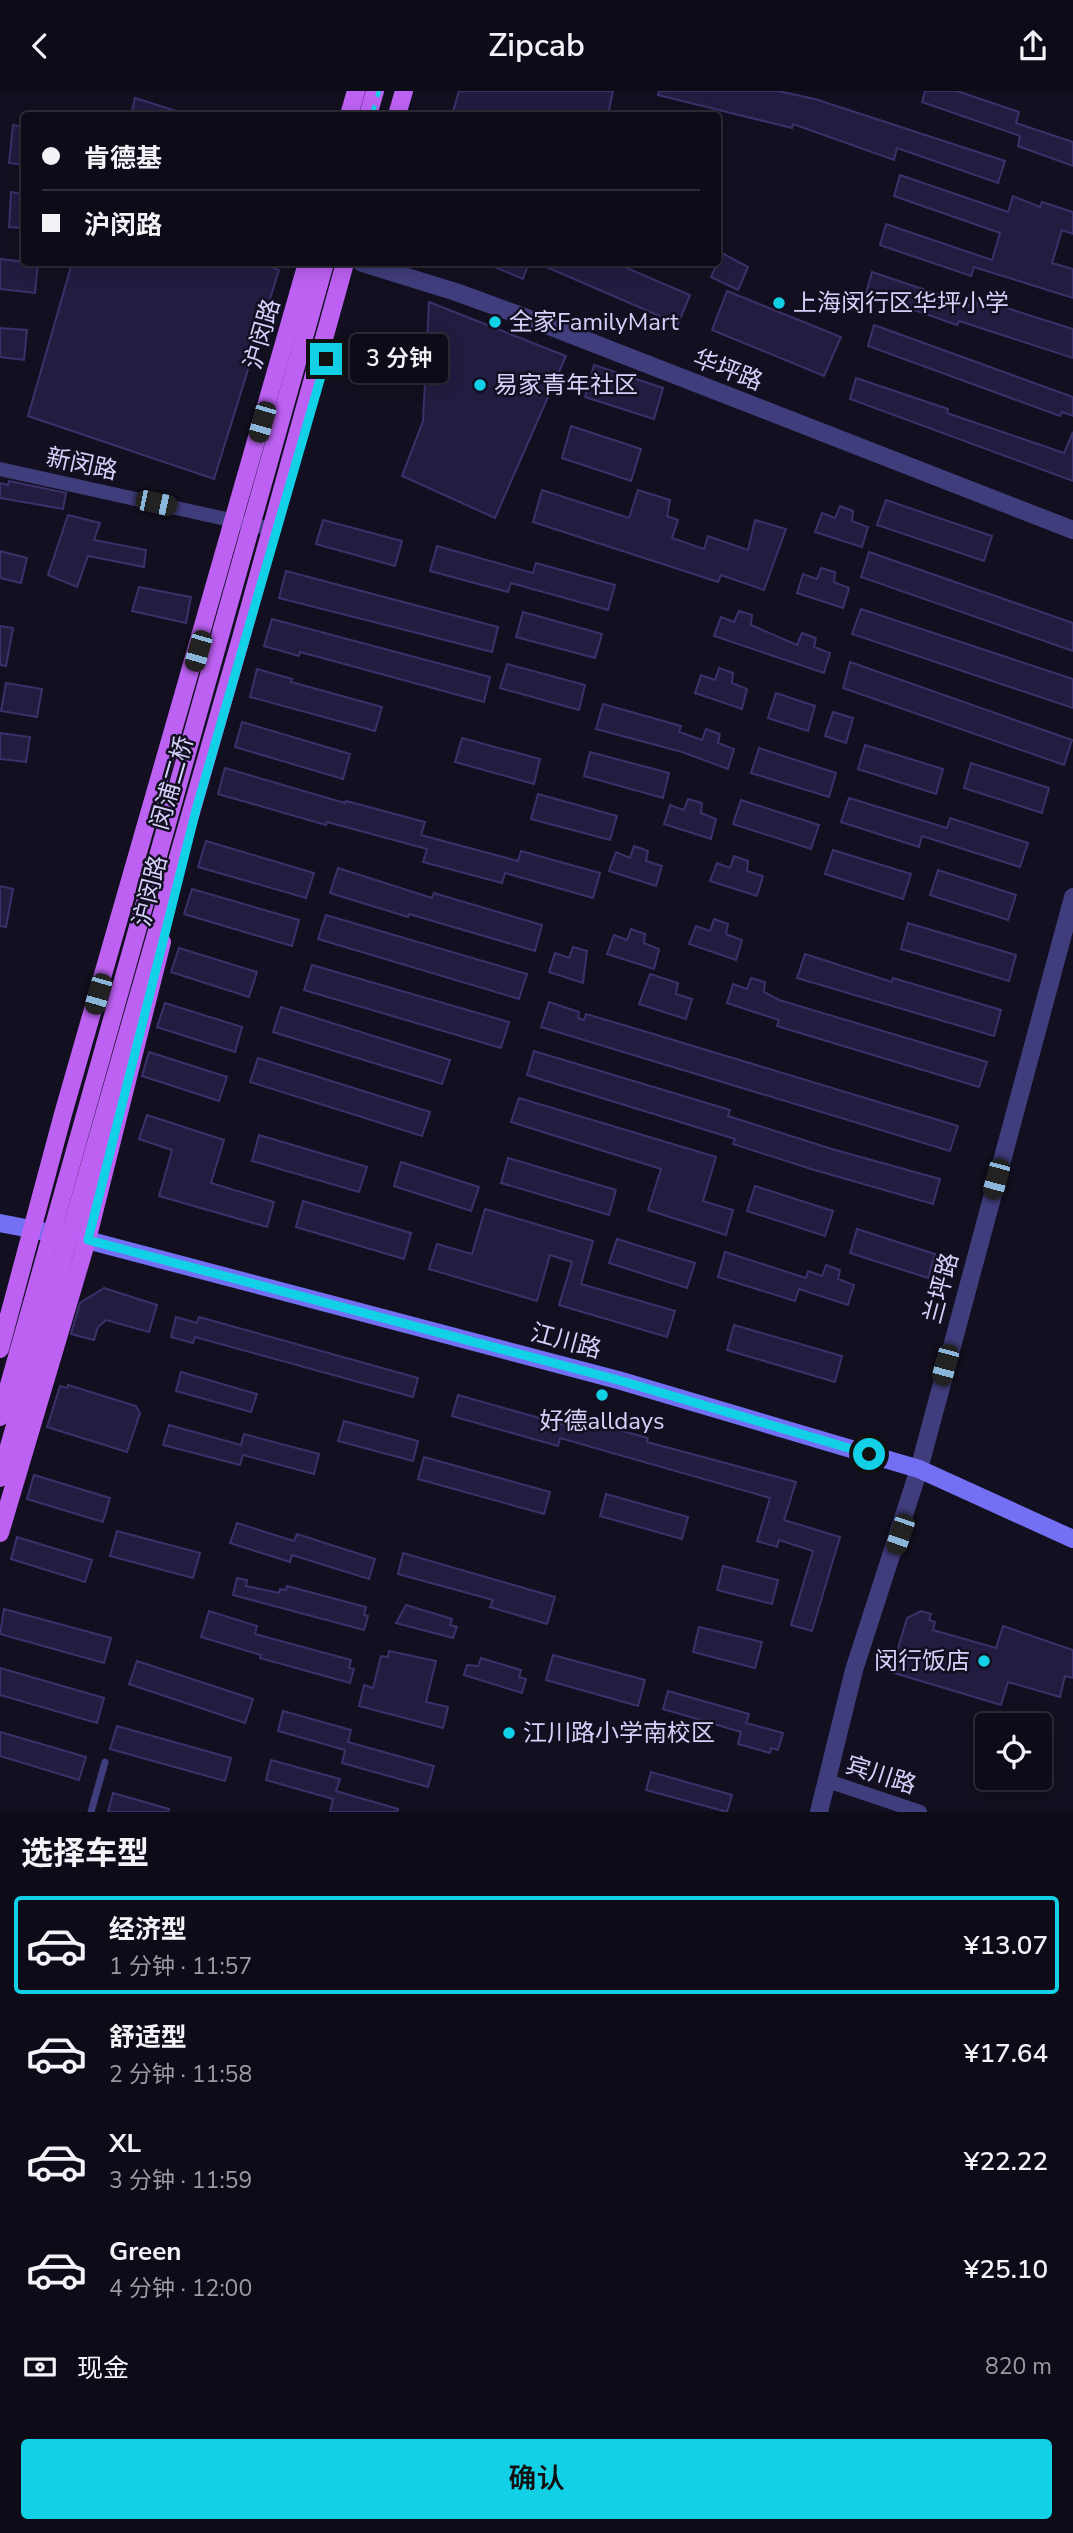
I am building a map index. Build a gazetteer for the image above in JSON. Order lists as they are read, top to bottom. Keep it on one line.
{"streets":{"main road":["沪闵路","闵浦二桥","江川路"],"street":["华坪路","新闵路","兰坪路","宾川路"]},"crossings":[["沪闵路","新闵路"],["沪闵路","江川路"],["兰坪路","江川路"],["兰坪路","宾川路"]],"places":["上海闵行区华坪小学","全家FamilyMart","易家青年社区","好德alldays","闵行饭店","江川路小学南校区"],"page":{"header":"Zipcab","banner":["肯德基","沪闵路"],"bubble":"3 分钟","heading":"选择车型","list":[{"name":"经济型","note":"1 分钟 · 11:57","value":"¥13.07"},{"name":"舒适型","note":"2 分钟 · 11:58","value":"¥17.64"},{"name":"XL","note":"3 分钟 · 11:59","value":"¥22.22"},{"name":"Green","note":"4 分钟 · 12:00","value":"¥25.10"}],"pay":["现金","820 m"],"buttons":"确认"}}
